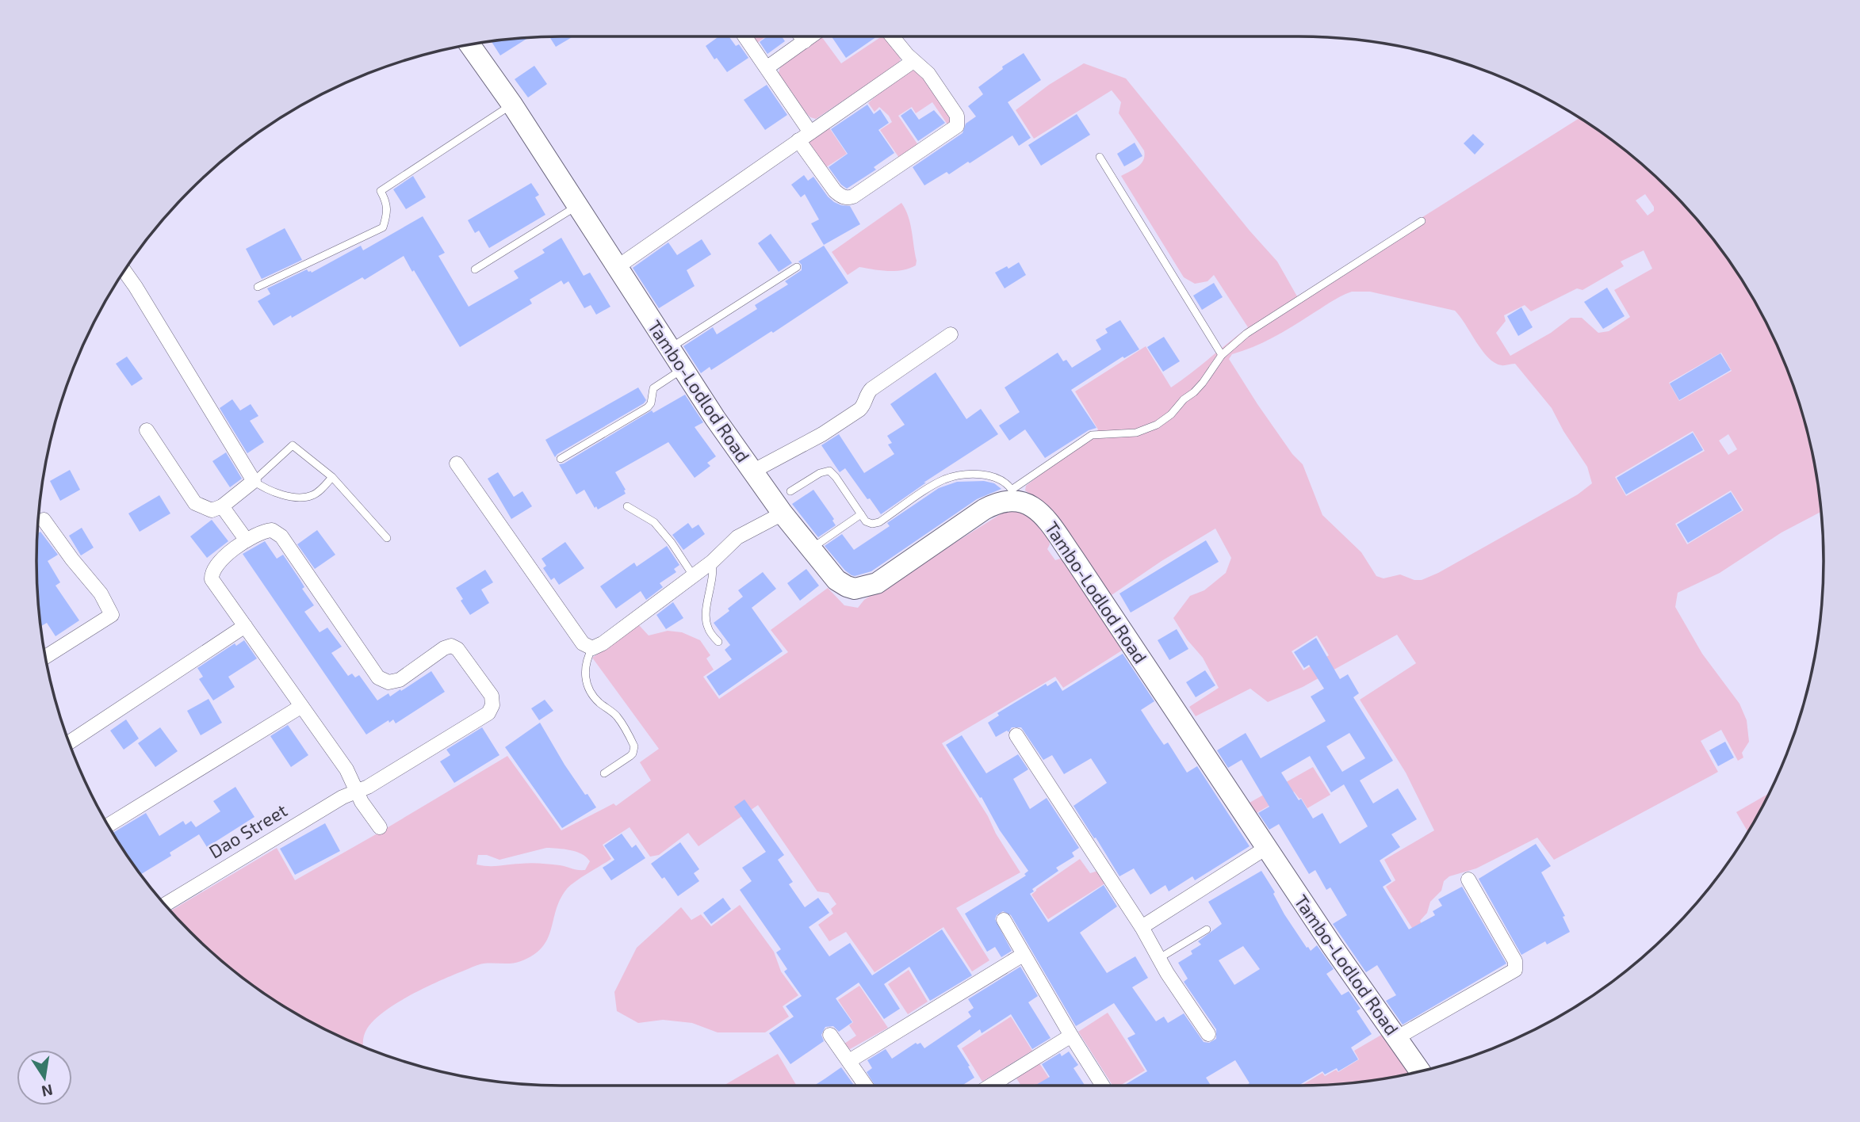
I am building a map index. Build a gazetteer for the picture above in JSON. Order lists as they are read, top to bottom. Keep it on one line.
{"streets":{"street":["Tambo-Lodlod Road","Dao Street"]},"north":"bottom"}
